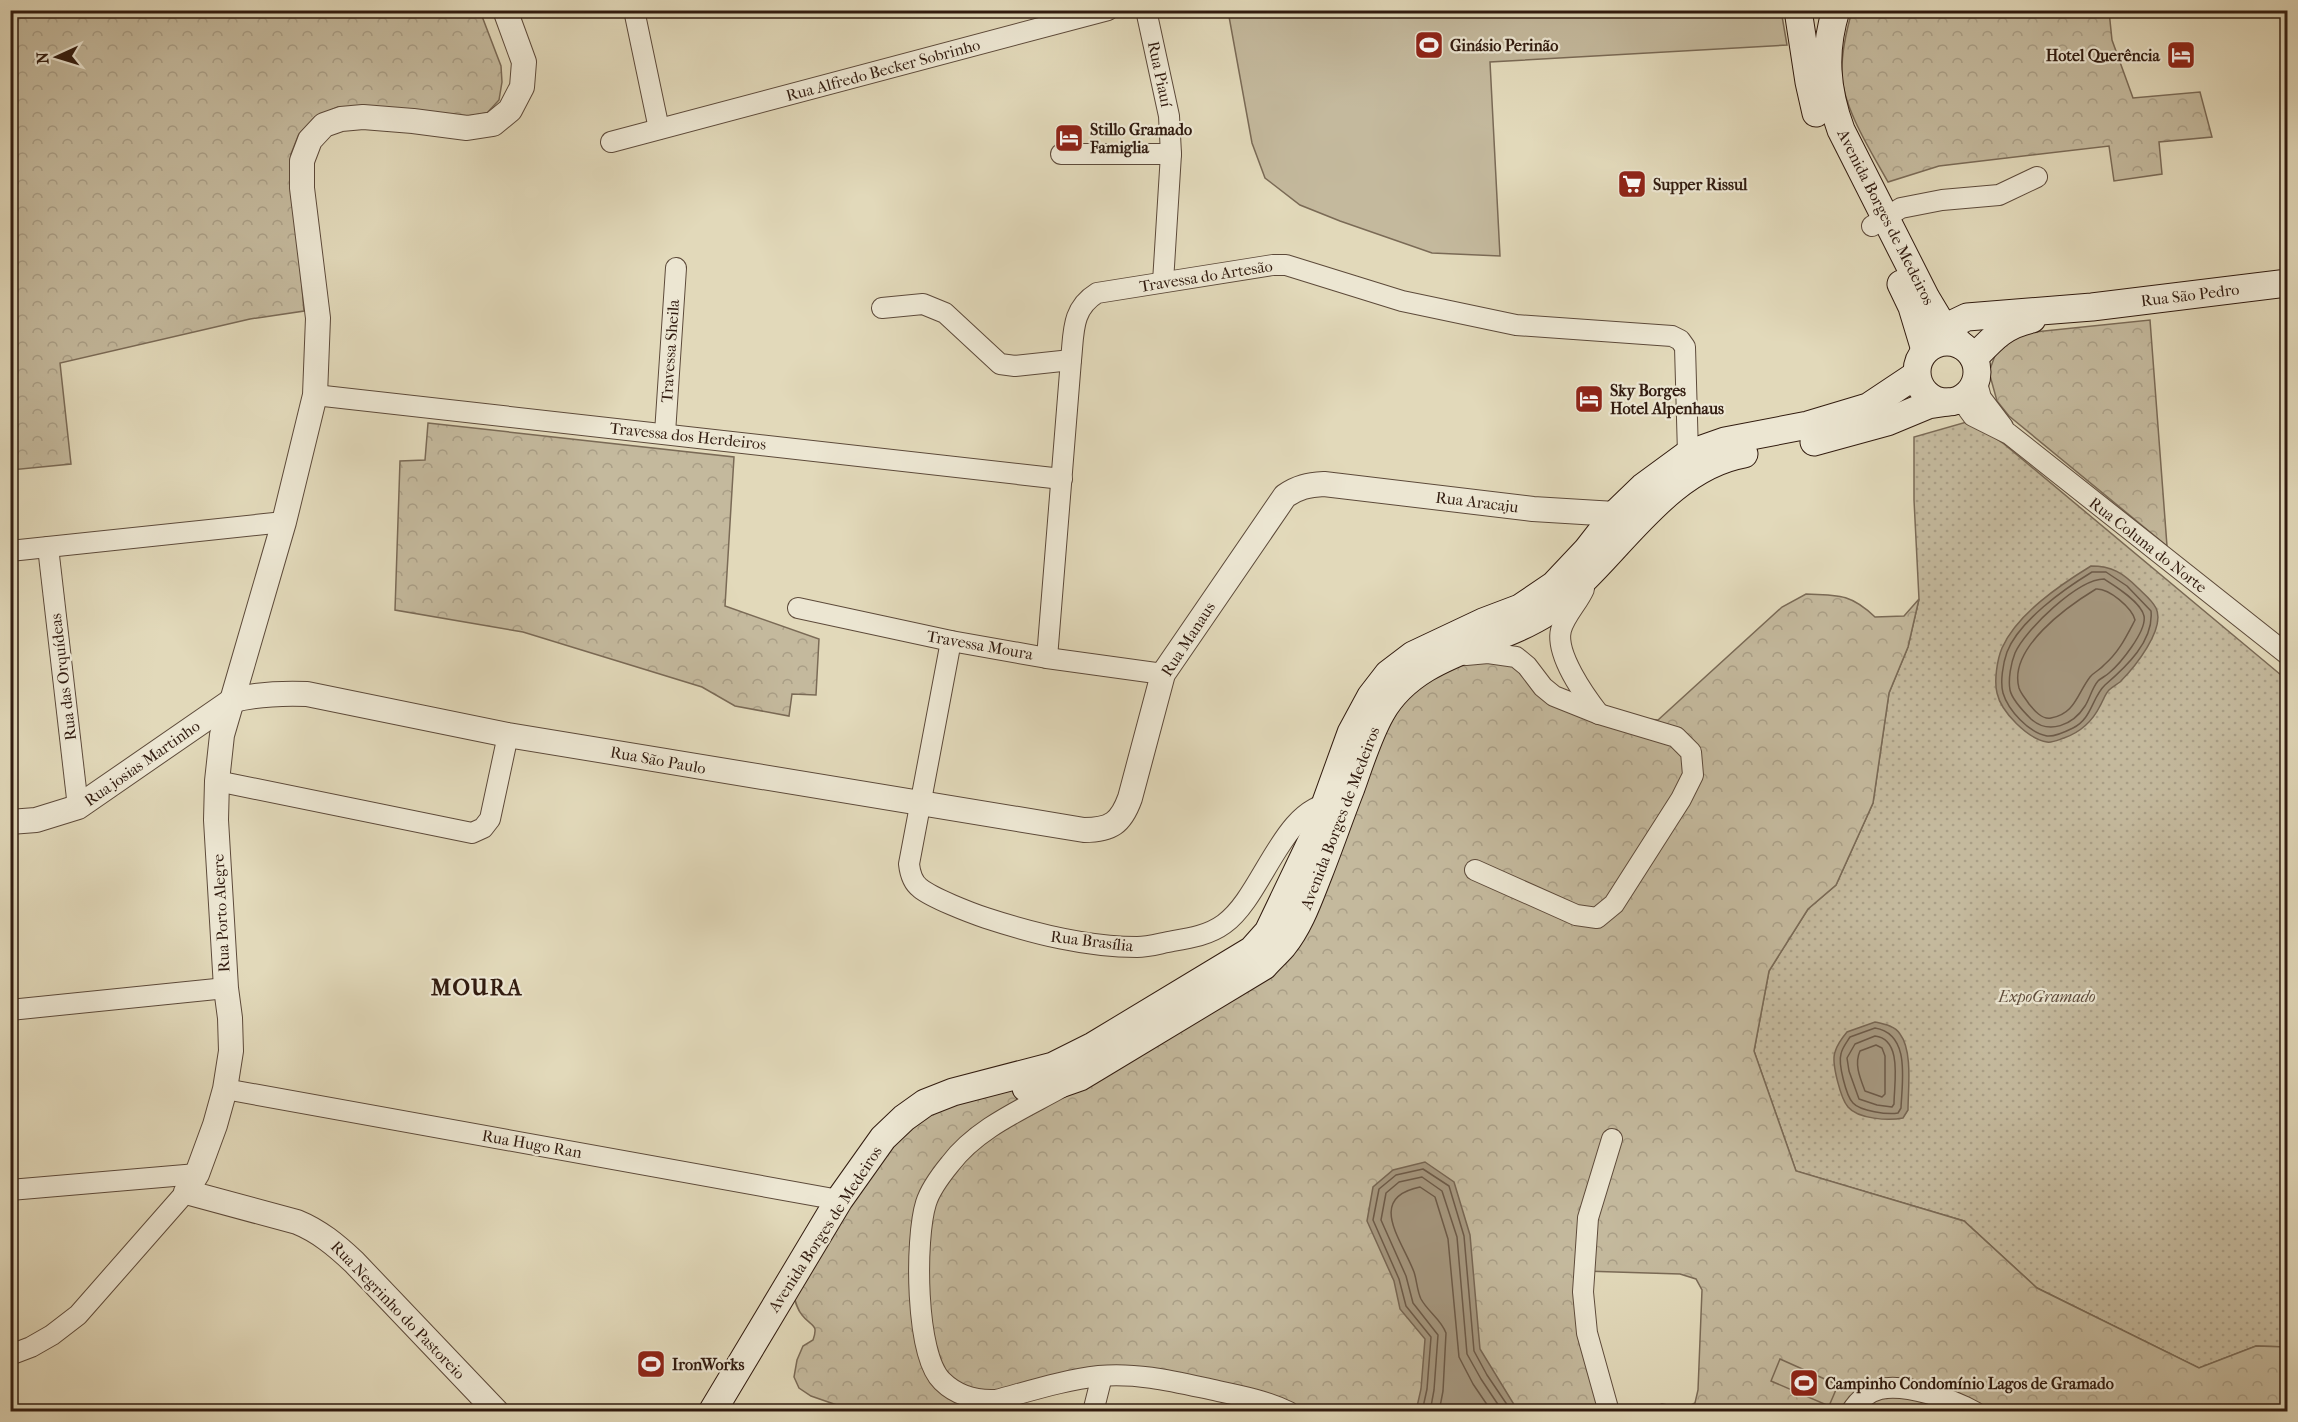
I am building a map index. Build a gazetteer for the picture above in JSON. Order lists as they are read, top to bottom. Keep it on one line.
{"streets":{"main road":["Avenida Borges de Medeiros","Rua São Pedro"],"street":["Rua Alfredo Becker Sobrinho","Rua Piauí","Travessa do Artesão","Travessa Sheila","Travessa dos Herdeiros","Rua Aracaju","Rua Coluna do Norte","Rua Manaus","Travessa Moura","Rua das Orquídeas","Rua São Paulo","Rua josias Martinho","Rua Porto Alegre","Rua Brasília","Rua Hugo Ran","Rua Negrinho do Pastoreio"]},"crossings":[["Rua Piauí","Travessa do Artesão"],["Avenida Borges de Medeiros","Travessa do Artesão"],["Avenida Borges de Medeiros","Rua São Pedro"],["Avenida Borges de Medeiros","Rua Aracaju"],["Avenida Borges de Medeiros","Rua Coluna do Norte"],["Avenida Borges de Medeiros","Rua Brasília"],["Avenida Borges de Medeiros","Rua Hugo Ran"],["Travessa do Artesão","Travessa dos Herdeiros"],["Travessa do Artesão","Travessa Moura"],["Rua São Pedro","Rua Coluna do Norte"],["Travessa Sheila","Travessa dos Herdeiros"],["Travessa dos Herdeiros","Rua Porto Alegre"],["Rua Aracaju","Rua Manaus"],["Rua Manaus","Travessa Moura"],["Rua Manaus","Rua São Paulo"],["Travessa Moura","Rua Brasília"],["Rua das Orquídeas","Rua josias Martinho"],["Rua São Paulo","Rua josias Martinho"],["Rua São Paulo","Rua Porto Alegre"],["Rua São Paulo","Rua Brasília"],["Rua josias Martinho","Rua Porto Alegre"],["Rua Porto Alegre","Rua Hugo Ran"],["Rua Porto Alegre","Rua Negrinho do Pastoreio"]],"districts":["MOURA"],"parks":["ExpoGramado"],"places":{"sports":["Ginásio Perinão","IronWorks","Campinho Condomínio Lagos de Gramado"],"hotel":["Hotel Querência","Stillo Gramado Famiglia","Sky Borges Hotel Alpenhaus"],"supermarket":["Supper Rissul"]},"north":"left"}
